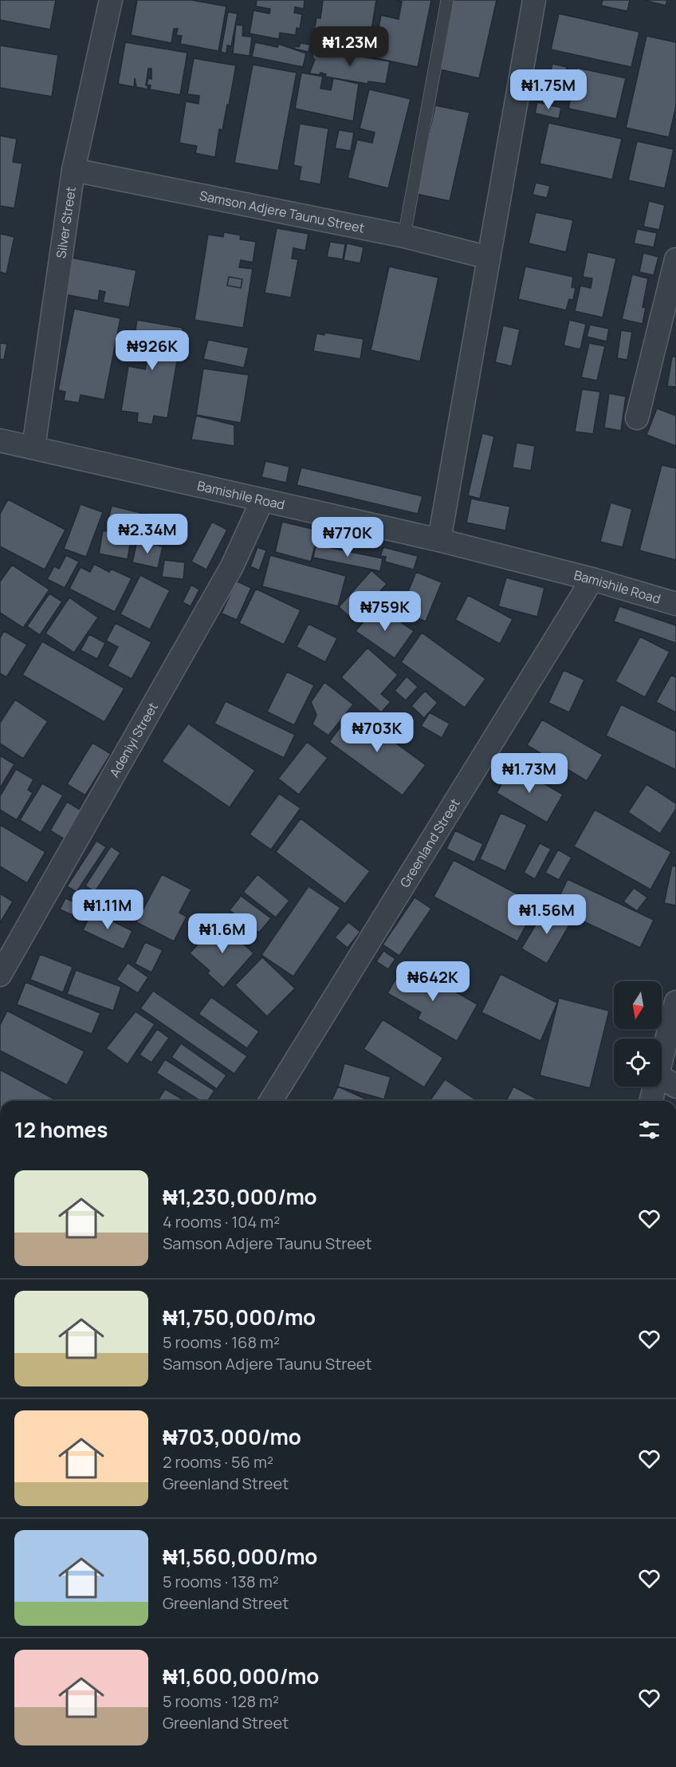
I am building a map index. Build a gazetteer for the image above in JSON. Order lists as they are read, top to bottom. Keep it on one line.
{"streets":{"street":["Samson Adjere Taunu Street","Silver Street","Bamishile Road","Adeniyi Street","Greenland Street"]},"crossings":[["Samson Adjere Taunu Street","Silver Street"],["Silver Street","Bamishile Road"],["Bamishile Road","Adeniyi Street"],["Bamishile Road","Greenland Street"]],"north":"bottom","page":{"price":["₦1.23M","₦1.75M","₦926K","₦2.34M","₦770K","₦759K","₦703K","₦1.73M","₦1.11M","₦1.56M","₦1.6M","₦642K"],"heading":"12 homes","list":[{"name":"₦1,230,000/mo","note":"4 rooms · 104 m² · Samson Adjere Taunu Street"},{"name":"₦1,750,000/mo","note":"5 rooms · 168 m² · Samson Adjere Taunu Street"},{"name":"₦703,000/mo","note":"2 rooms · 56 m² · Greenland Street"},{"name":"₦1,560,000/mo","note":"5 rooms · 138 m² · Greenland Street"},{"name":"₦1,600,000/mo","note":"5 rooms · 128 m² · Greenland Street"}]}}
